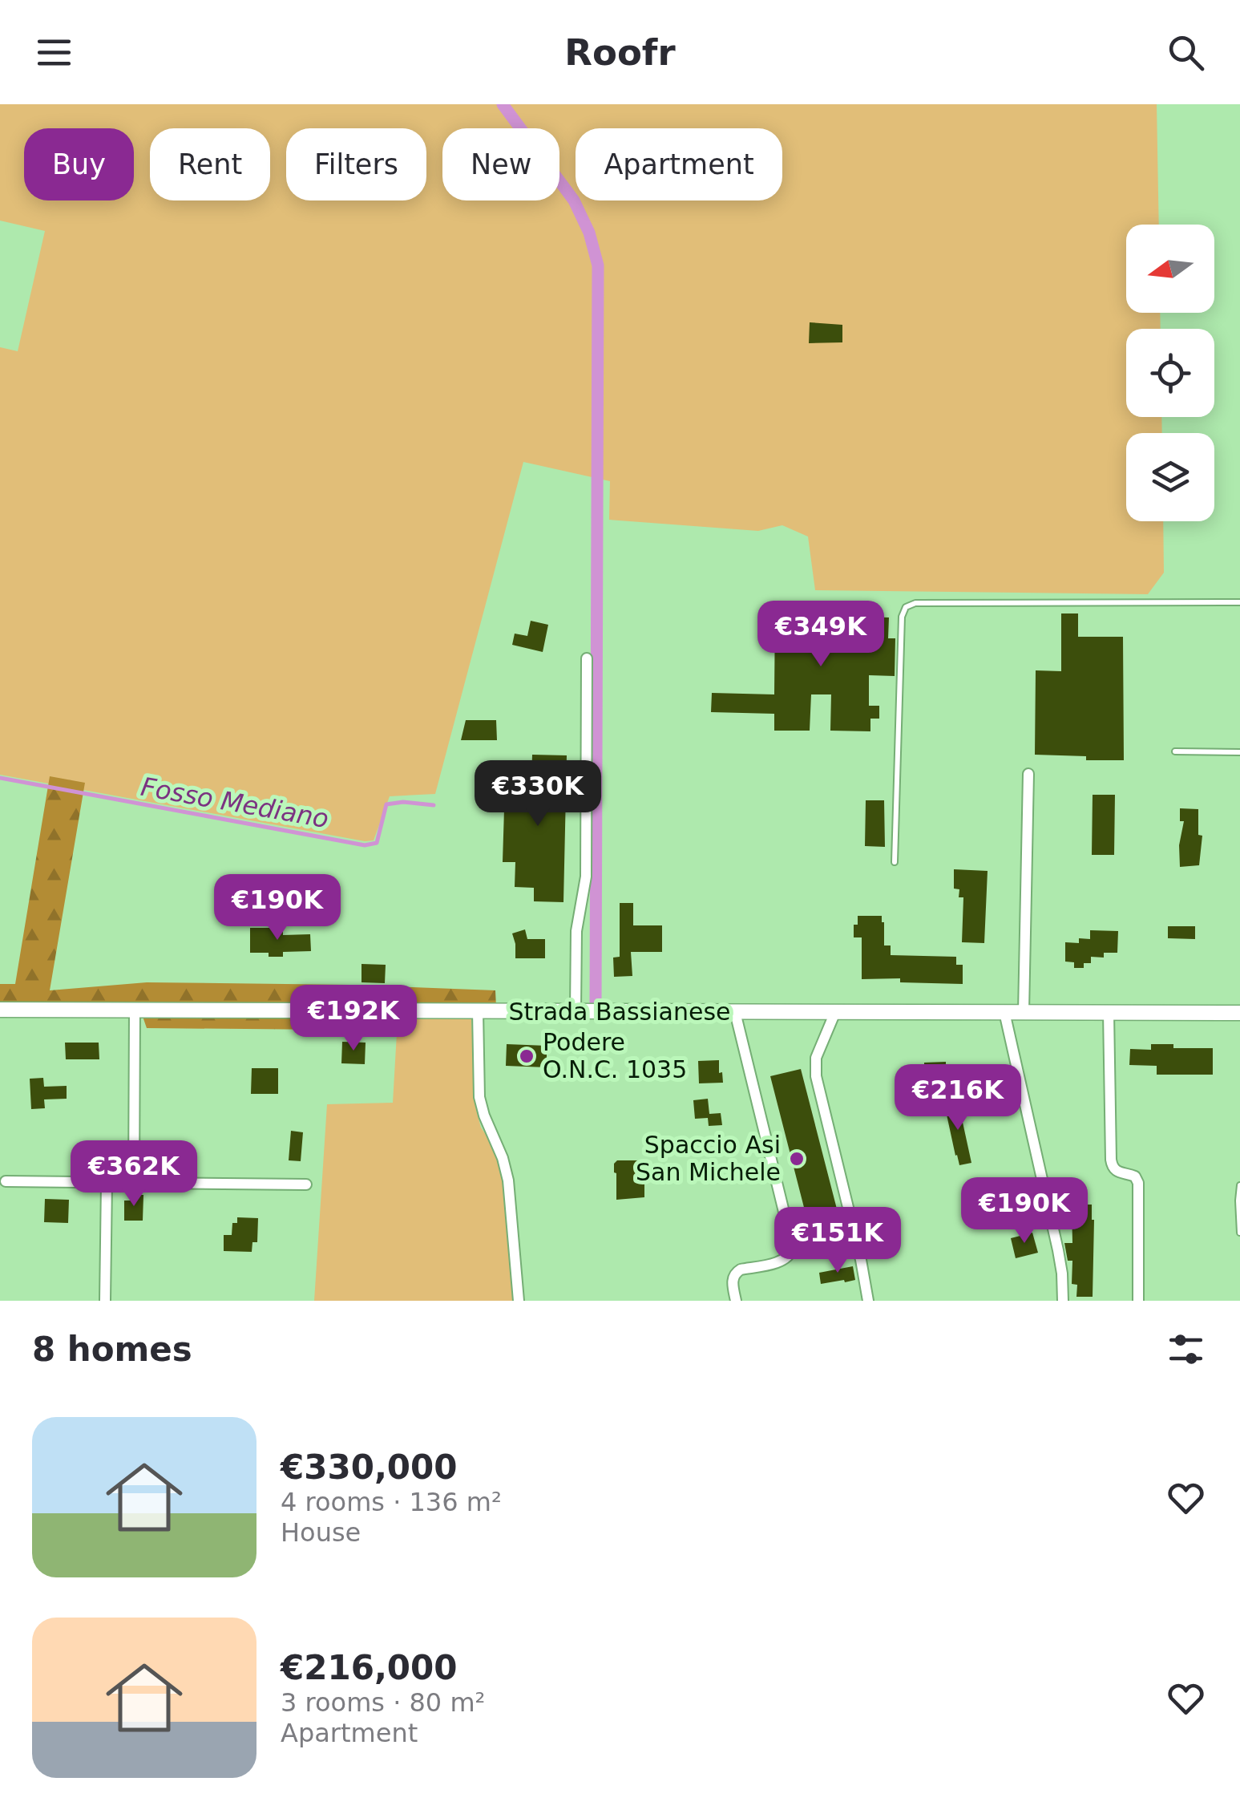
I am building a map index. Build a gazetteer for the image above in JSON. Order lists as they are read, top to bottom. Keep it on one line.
{"streets":{"street":["Strada Bassianese"]},"water":["Fosso Mediano"],"places":["Podere O.N.C. 1035","Spaccio Asi San Michele"],"north":"left","page":{"header":"Roofr","chip":["Buy","Rent","Filters","New","Apartment"],"price":["€349K","€330K","€190K","€192K","€216K","€362K","€190K","€151K"],"heading":"8 homes","list":[{"name":"€330,000","note":"4 rooms · 136 m² · House"},{"name":"€216,000","note":"3 rooms · 80 m² · Apartment"}]}}
